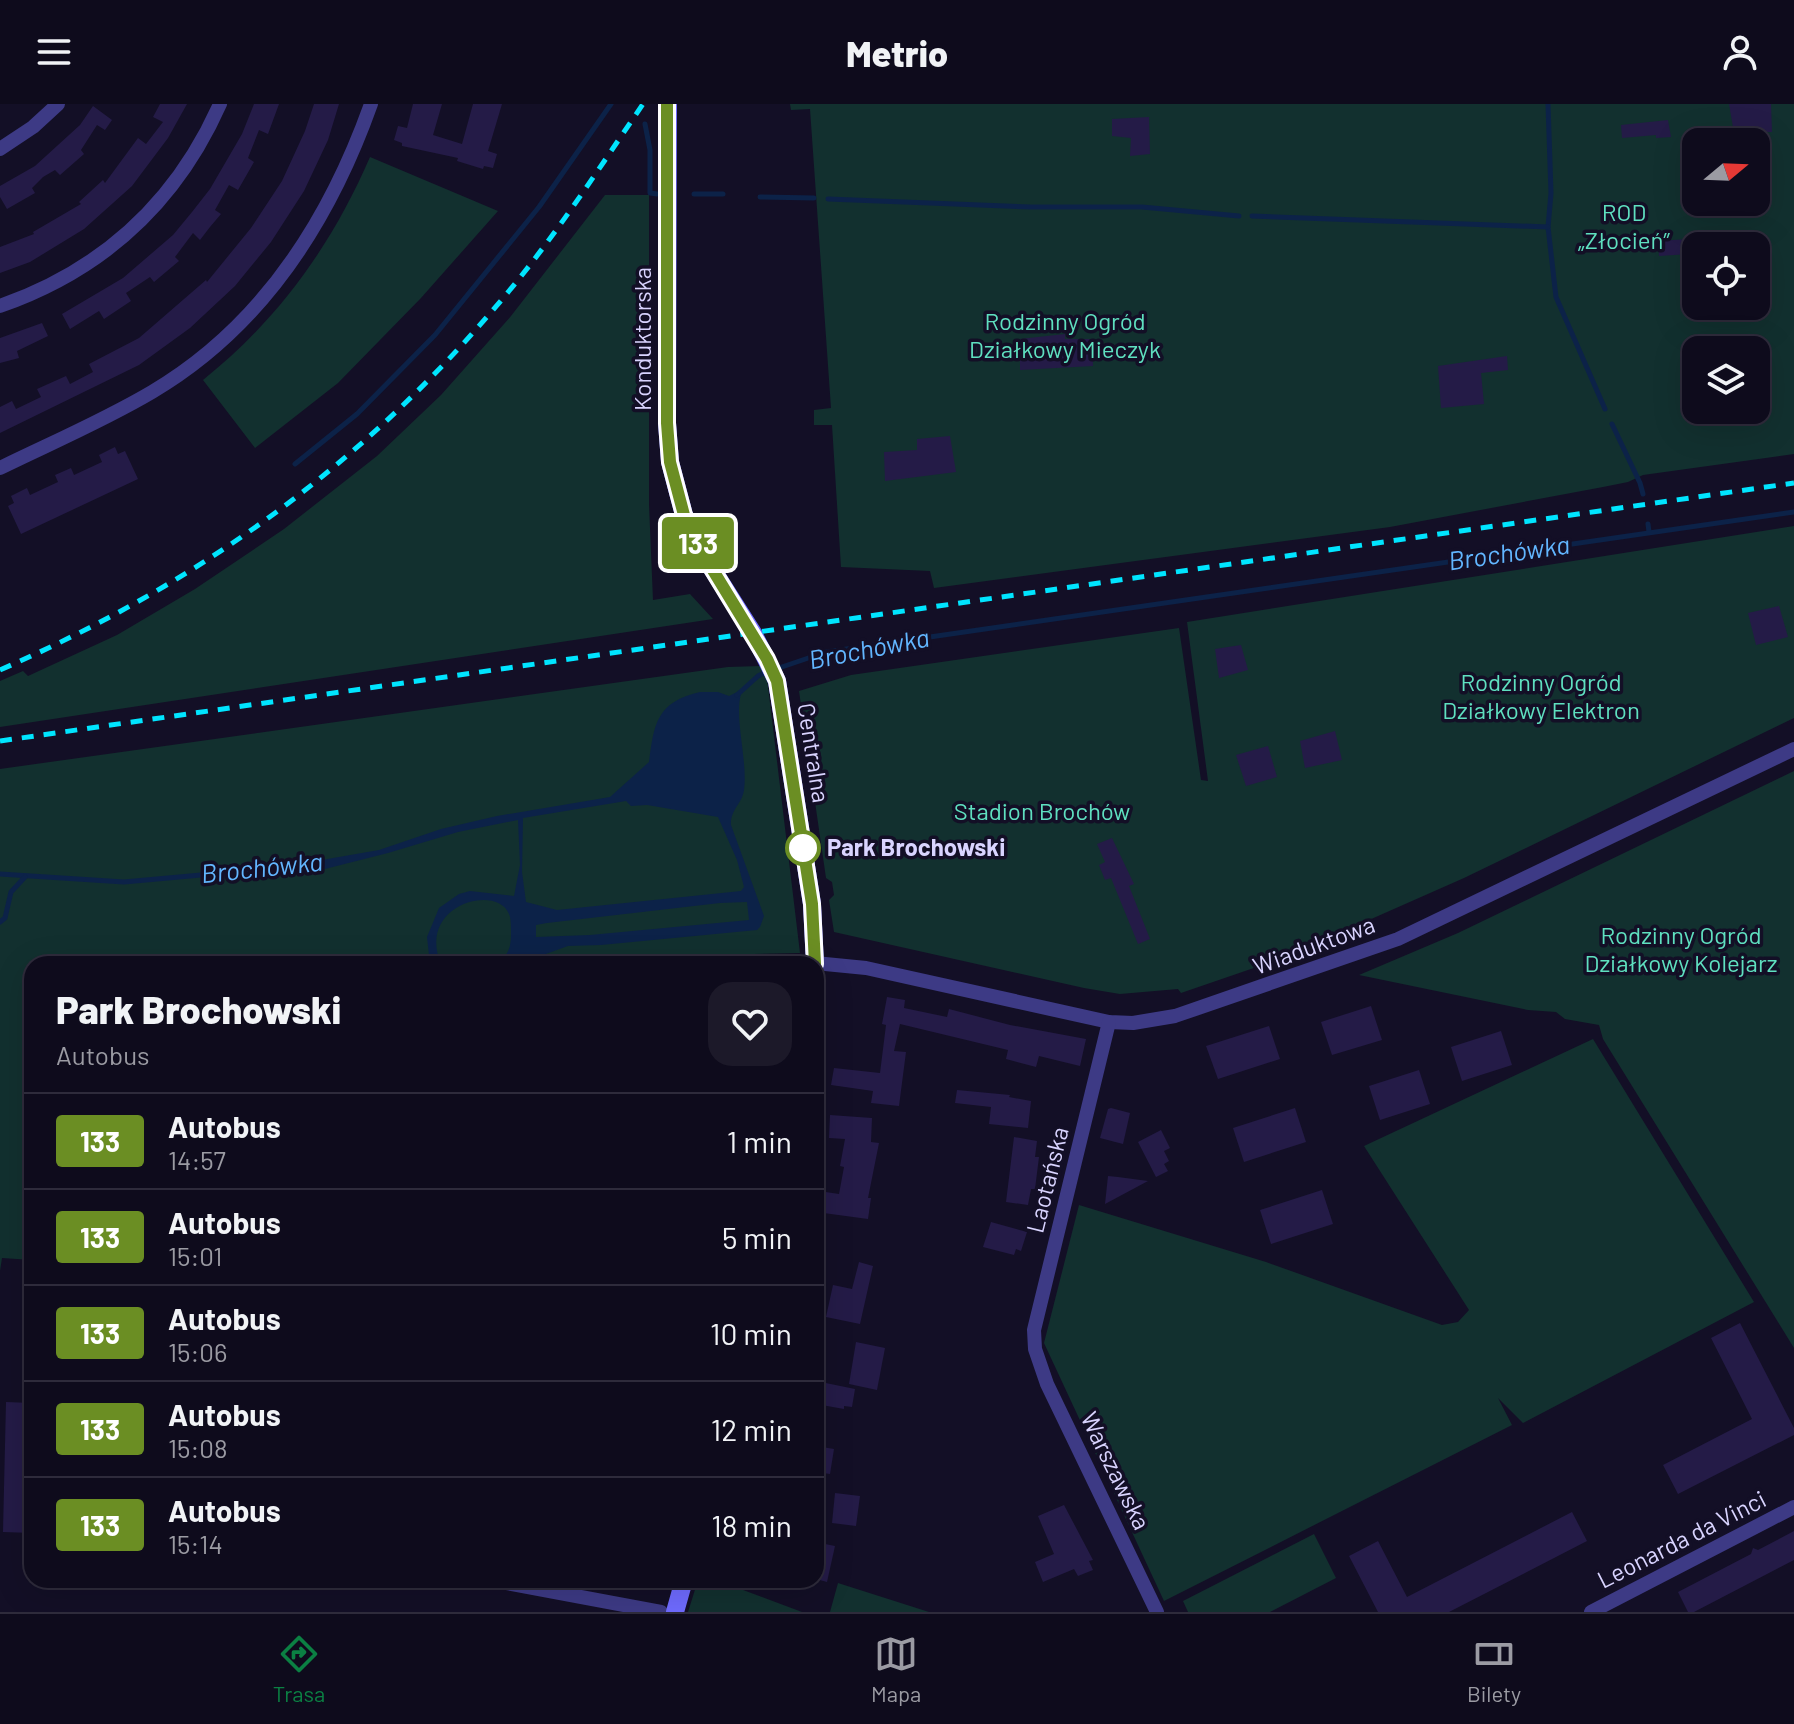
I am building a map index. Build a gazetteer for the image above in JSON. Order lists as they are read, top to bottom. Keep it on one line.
{"streets":{"street":["Konduktorska","Centralna","Wiaduktowa","Laotańska","Warszawska","Leonarda da Vinci"]},"crossings":[["Konduktorska","Centralna"],["Wiaduktowa","Laotańska"],["Laotańska","Warszawska"]],"water":["Brochówka"],"parks":["ROD „Złocień”","Rodzinny Ogród Działkowy Mieczyk","Rodzinny Ogród Działkowy Elektron","Stadion Brochów","Rodzinny Ogród Działkowy Kolejarz"],"places":["Park Brochowski"],"lines":["bus line 133"],"north":"right","page":{"header":"Metrio","on_map":"133","heading":["Park Brochowski","Autobus"],"list":[{"mark":"133","name":"Autobus","note":"14:57","value":"1 min"},{"mark":"133","name":"Autobus","note":"15:01","value":"5 min"},{"mark":"133","name":"Autobus","note":"15:06","value":"10 min"},{"mark":"133","name":"Autobus","note":"15:08","value":"12 min"},{"mark":"133","name":"Autobus","note":"15:14","value":"18 min"}],"tabs":["Trasa","Mapa","Bilety"]}}
